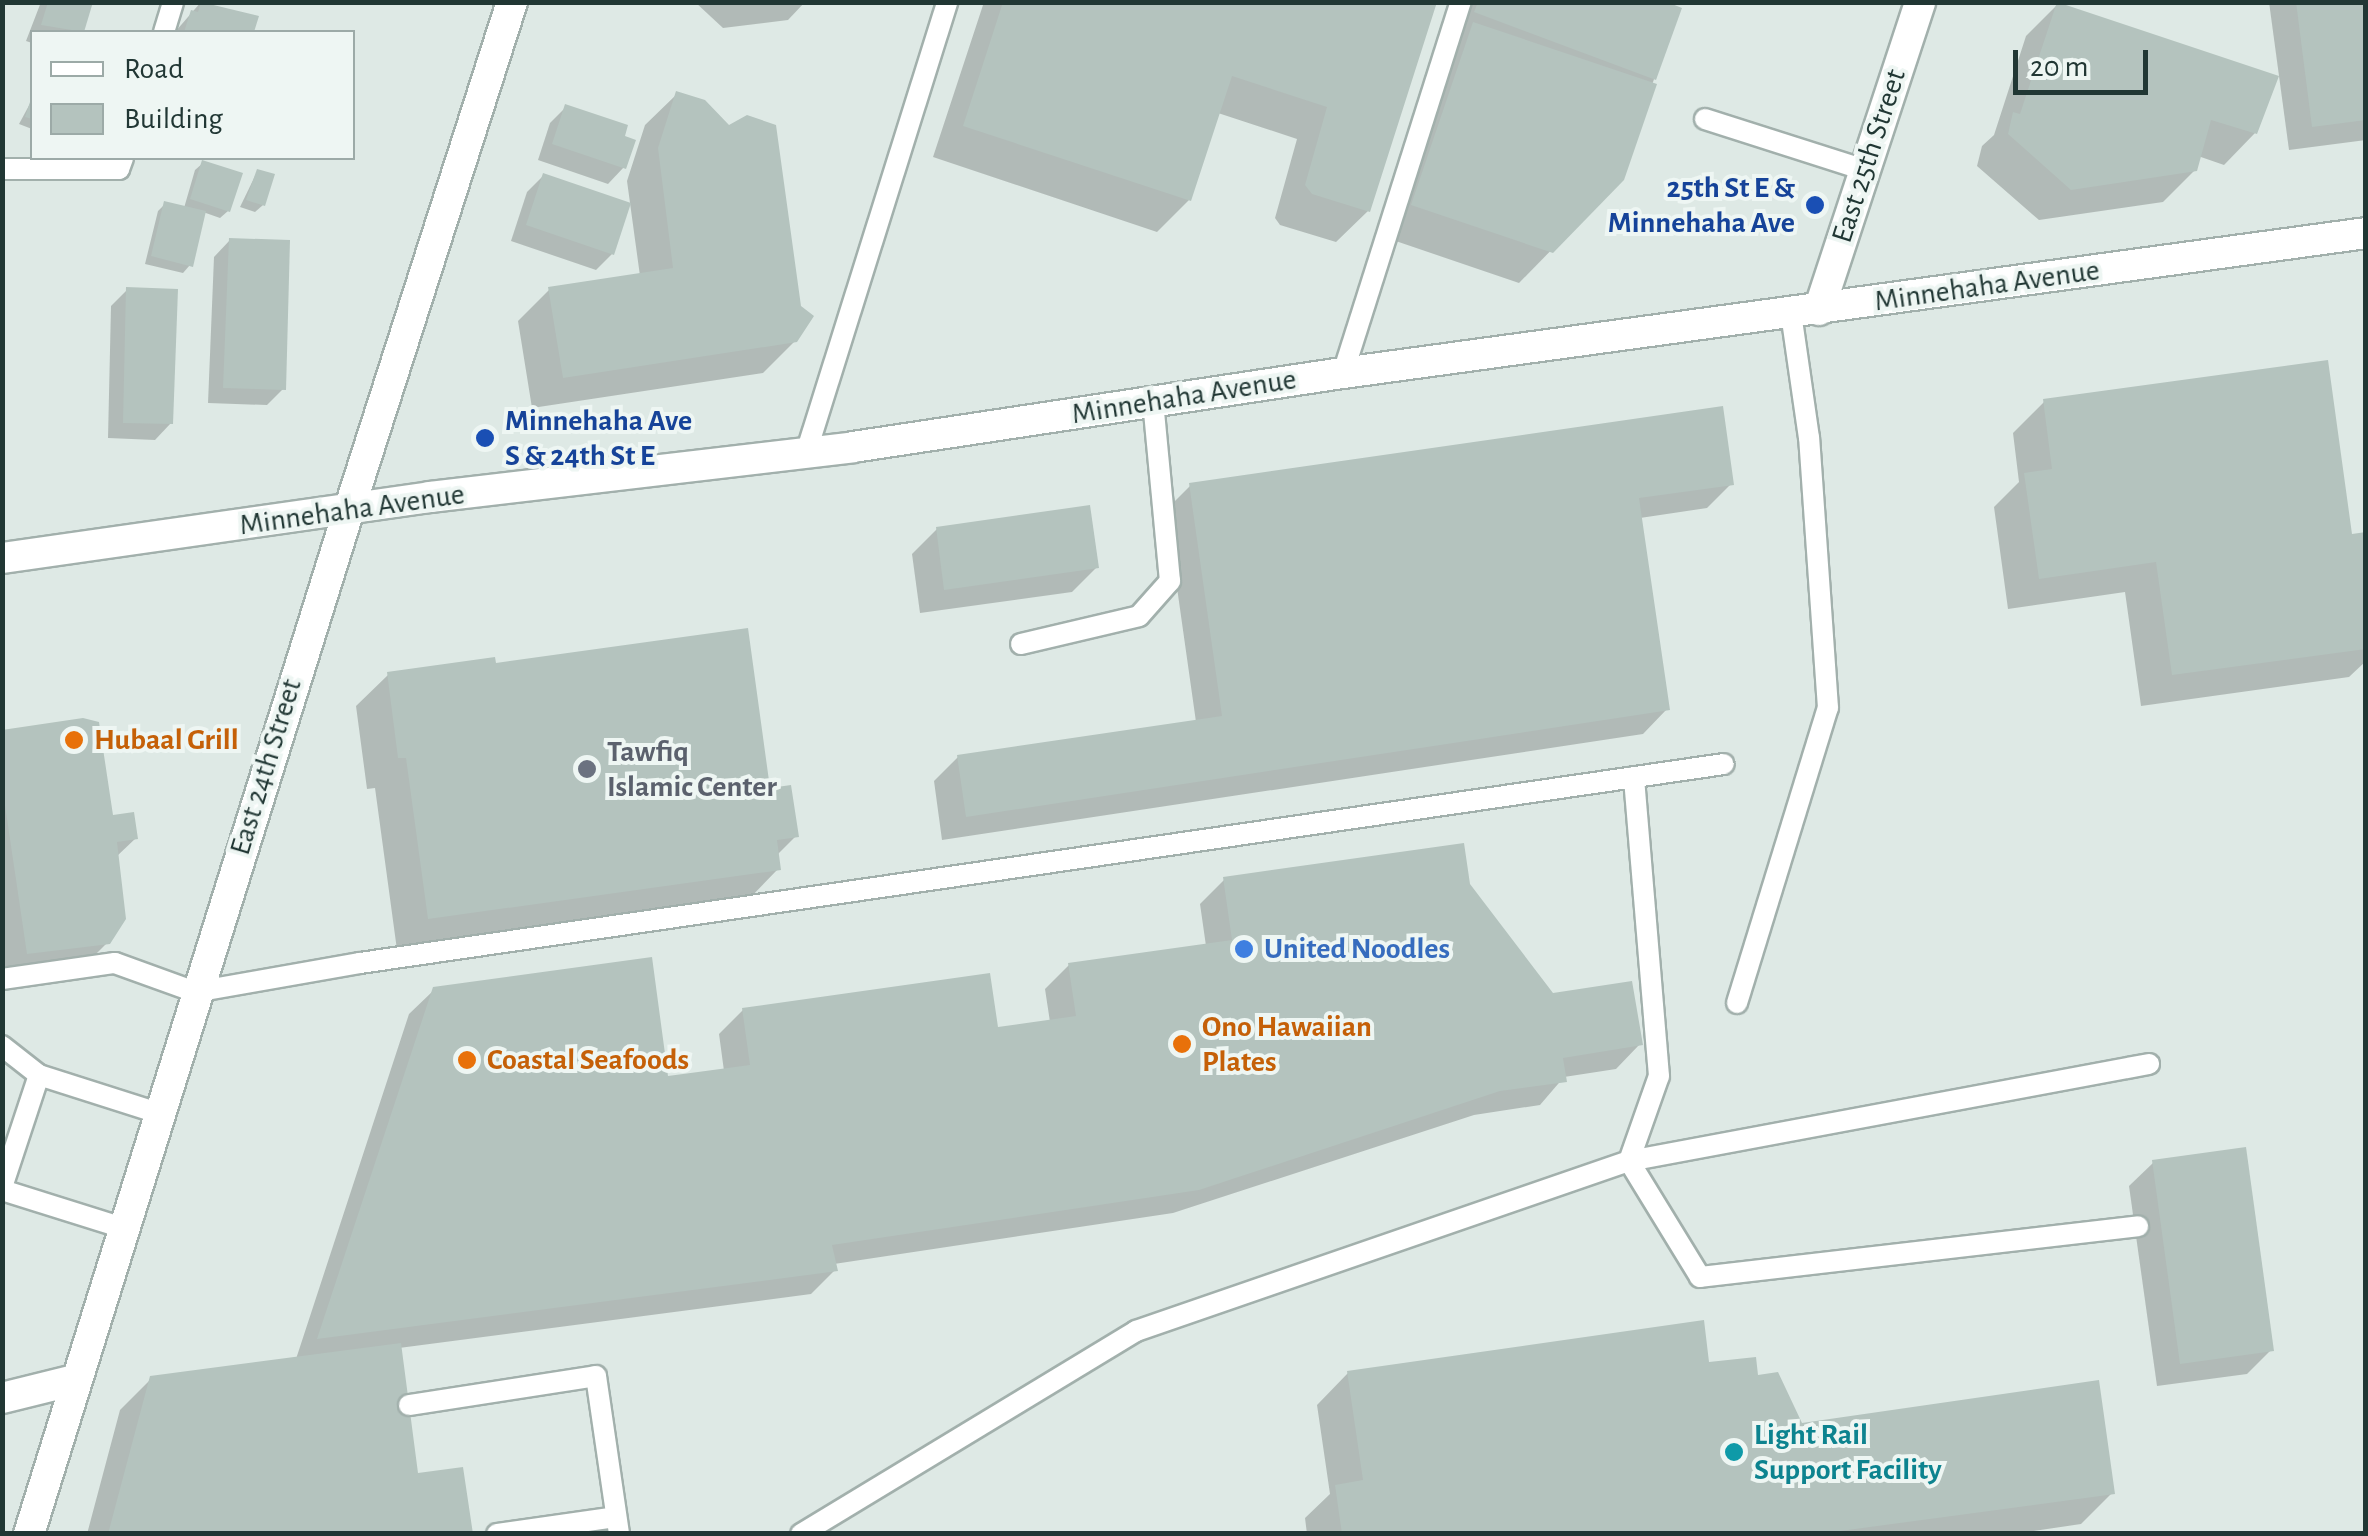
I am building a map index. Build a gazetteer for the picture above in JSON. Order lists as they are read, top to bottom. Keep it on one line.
{"streets":{"main road":["East 25th Street","Minnehaha Avenue","East 24th Street"]},"crossings":[["East 25th Street","Minnehaha Avenue"],["Minnehaha Avenue","East 24th Street"]],"places":["25th St E & Minnehaha Ave","Minnehaha Ave S & 24th St E","Hubaal Grill","Tawfiq Islamic Center","United Noodles","Ono Hawaiian Plates","Coastal Seafoods","Light Rail Support Facility"],"legend":["Road","Building"],"scale_bar":"20 m"}
